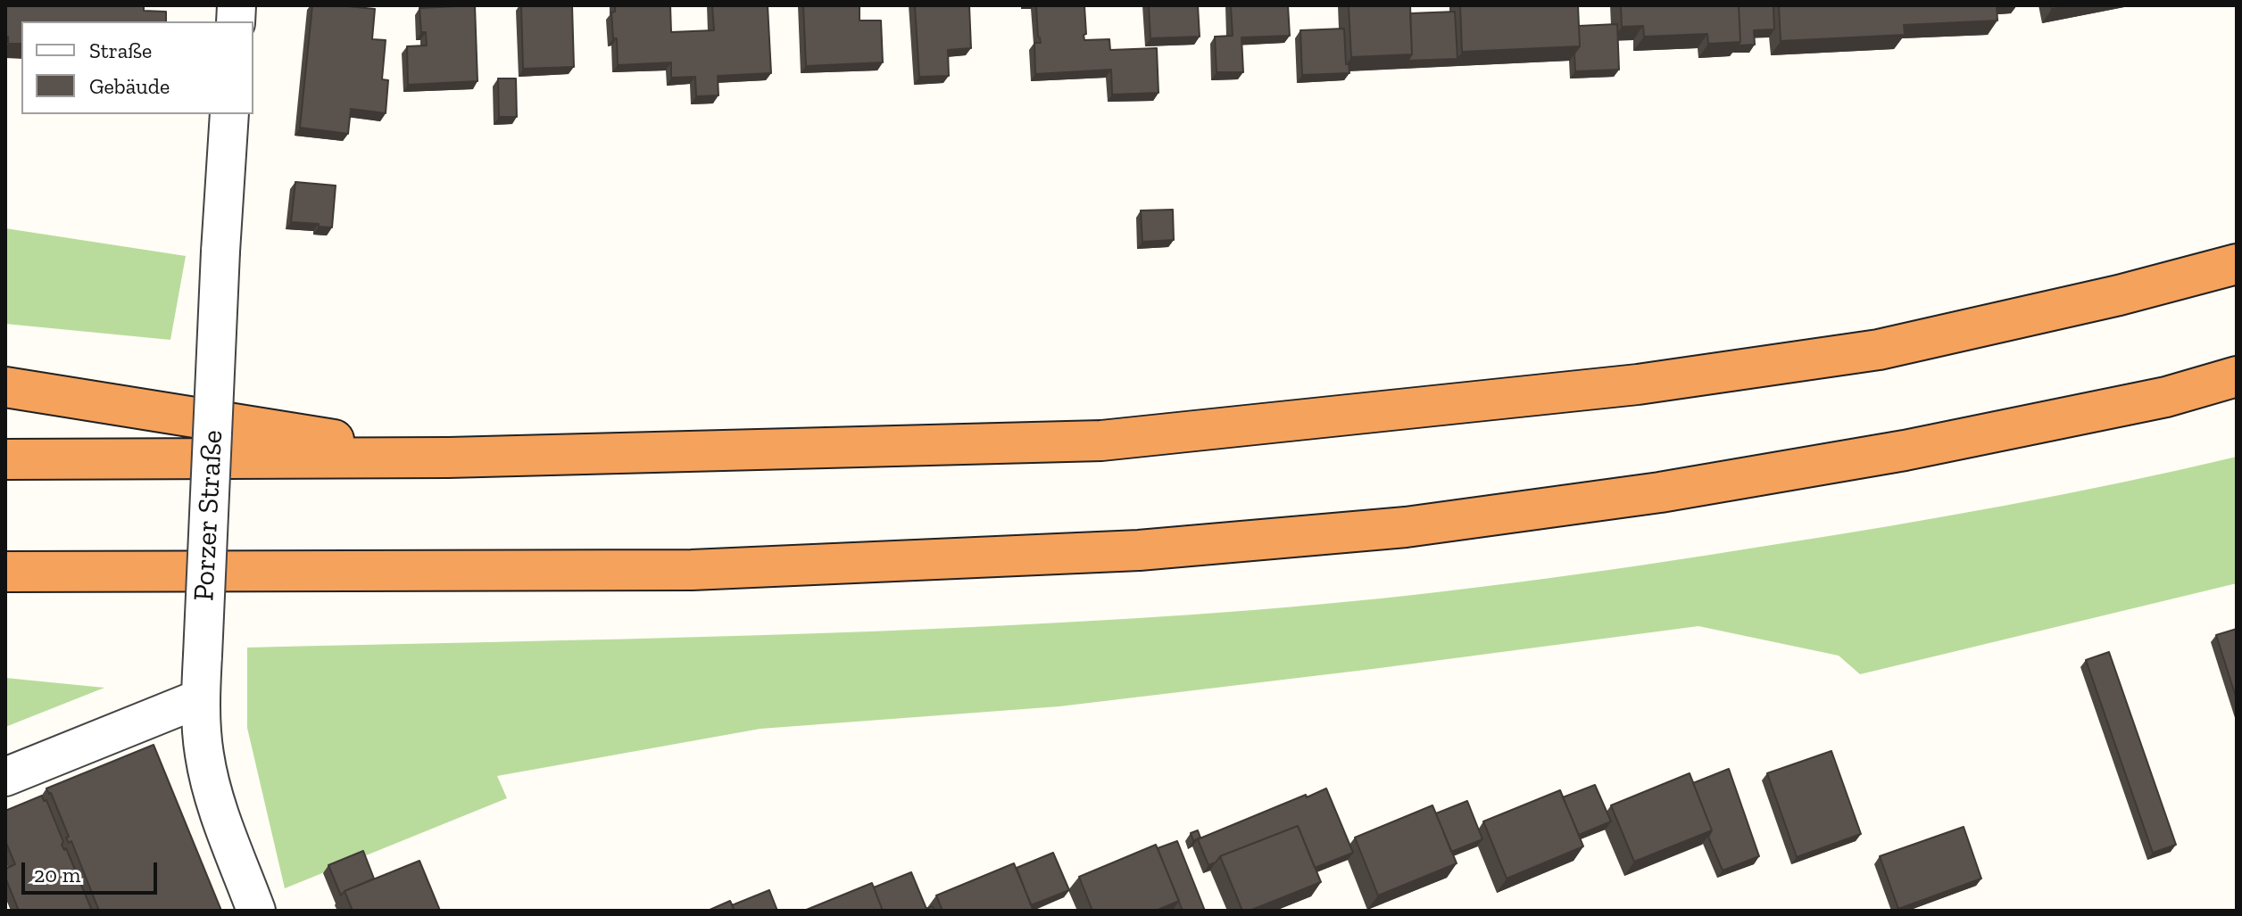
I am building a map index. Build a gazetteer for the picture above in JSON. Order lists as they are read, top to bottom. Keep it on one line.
{"streets":{"street":["Porzer Straße"]},"legend":["Straße","Gebäude"],"scale_bar":"20 m"}
